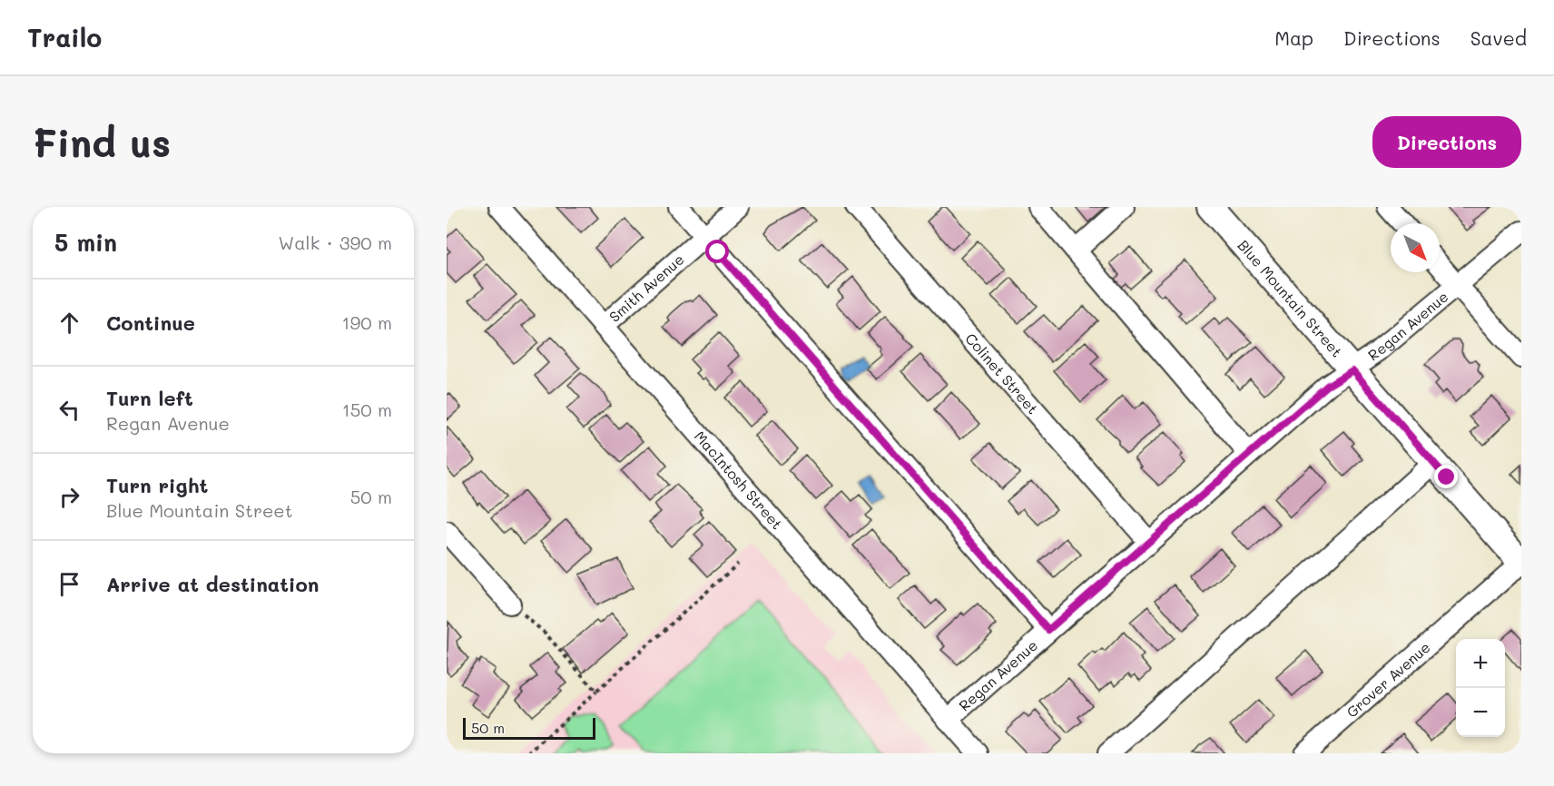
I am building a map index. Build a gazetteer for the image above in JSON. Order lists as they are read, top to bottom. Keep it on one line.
{"streets":{"main road":["Blue Mountain Street"],"street":["Smith Avenue","Regan Avenue","Colinet Street","MacIntosh Street","Grover Avenue"]},"crossings":[["Smith Avenue","MacIntosh Street"],["Blue Mountain Street","Regan Avenue"],["Blue Mountain Street","Grover Avenue"],["Regan Avenue","Colinet Street"],["Regan Avenue","MacIntosh Street"]],"scale_bar":"50 m","north":"bottom right","page":{"header":"Trailo","nav":["Map","Directions","Saved"],"buttons":"Directions","title":"Find us","heading":["5 min","Walk · 390 m"],"list":[["Continue","190 m"],["Turn left","Regan Avenue","150 m"],["Turn right","Blue Mountain Street","50 m"],"Arrive at destination"],"map_buttons":["+","−"],"scale":"50 m"}}
